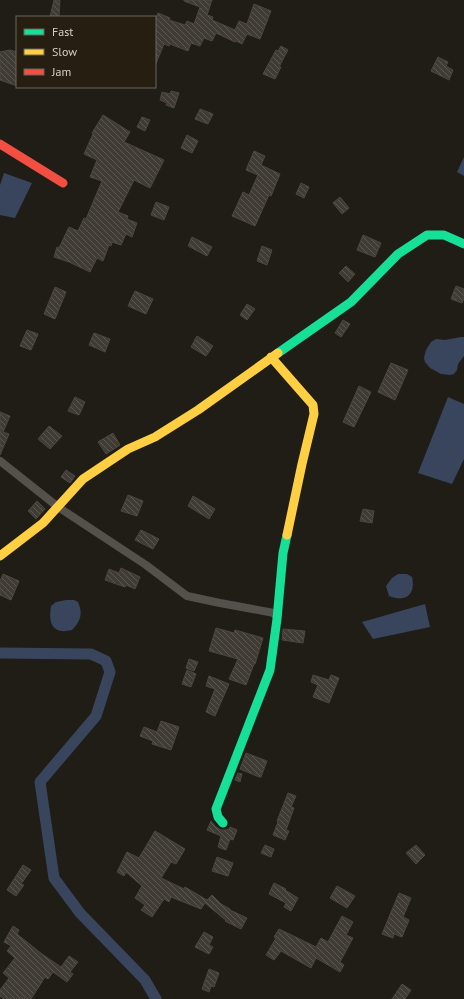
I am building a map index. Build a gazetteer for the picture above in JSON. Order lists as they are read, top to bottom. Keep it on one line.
{"legend":["Fast","Slow","Jam"]}
